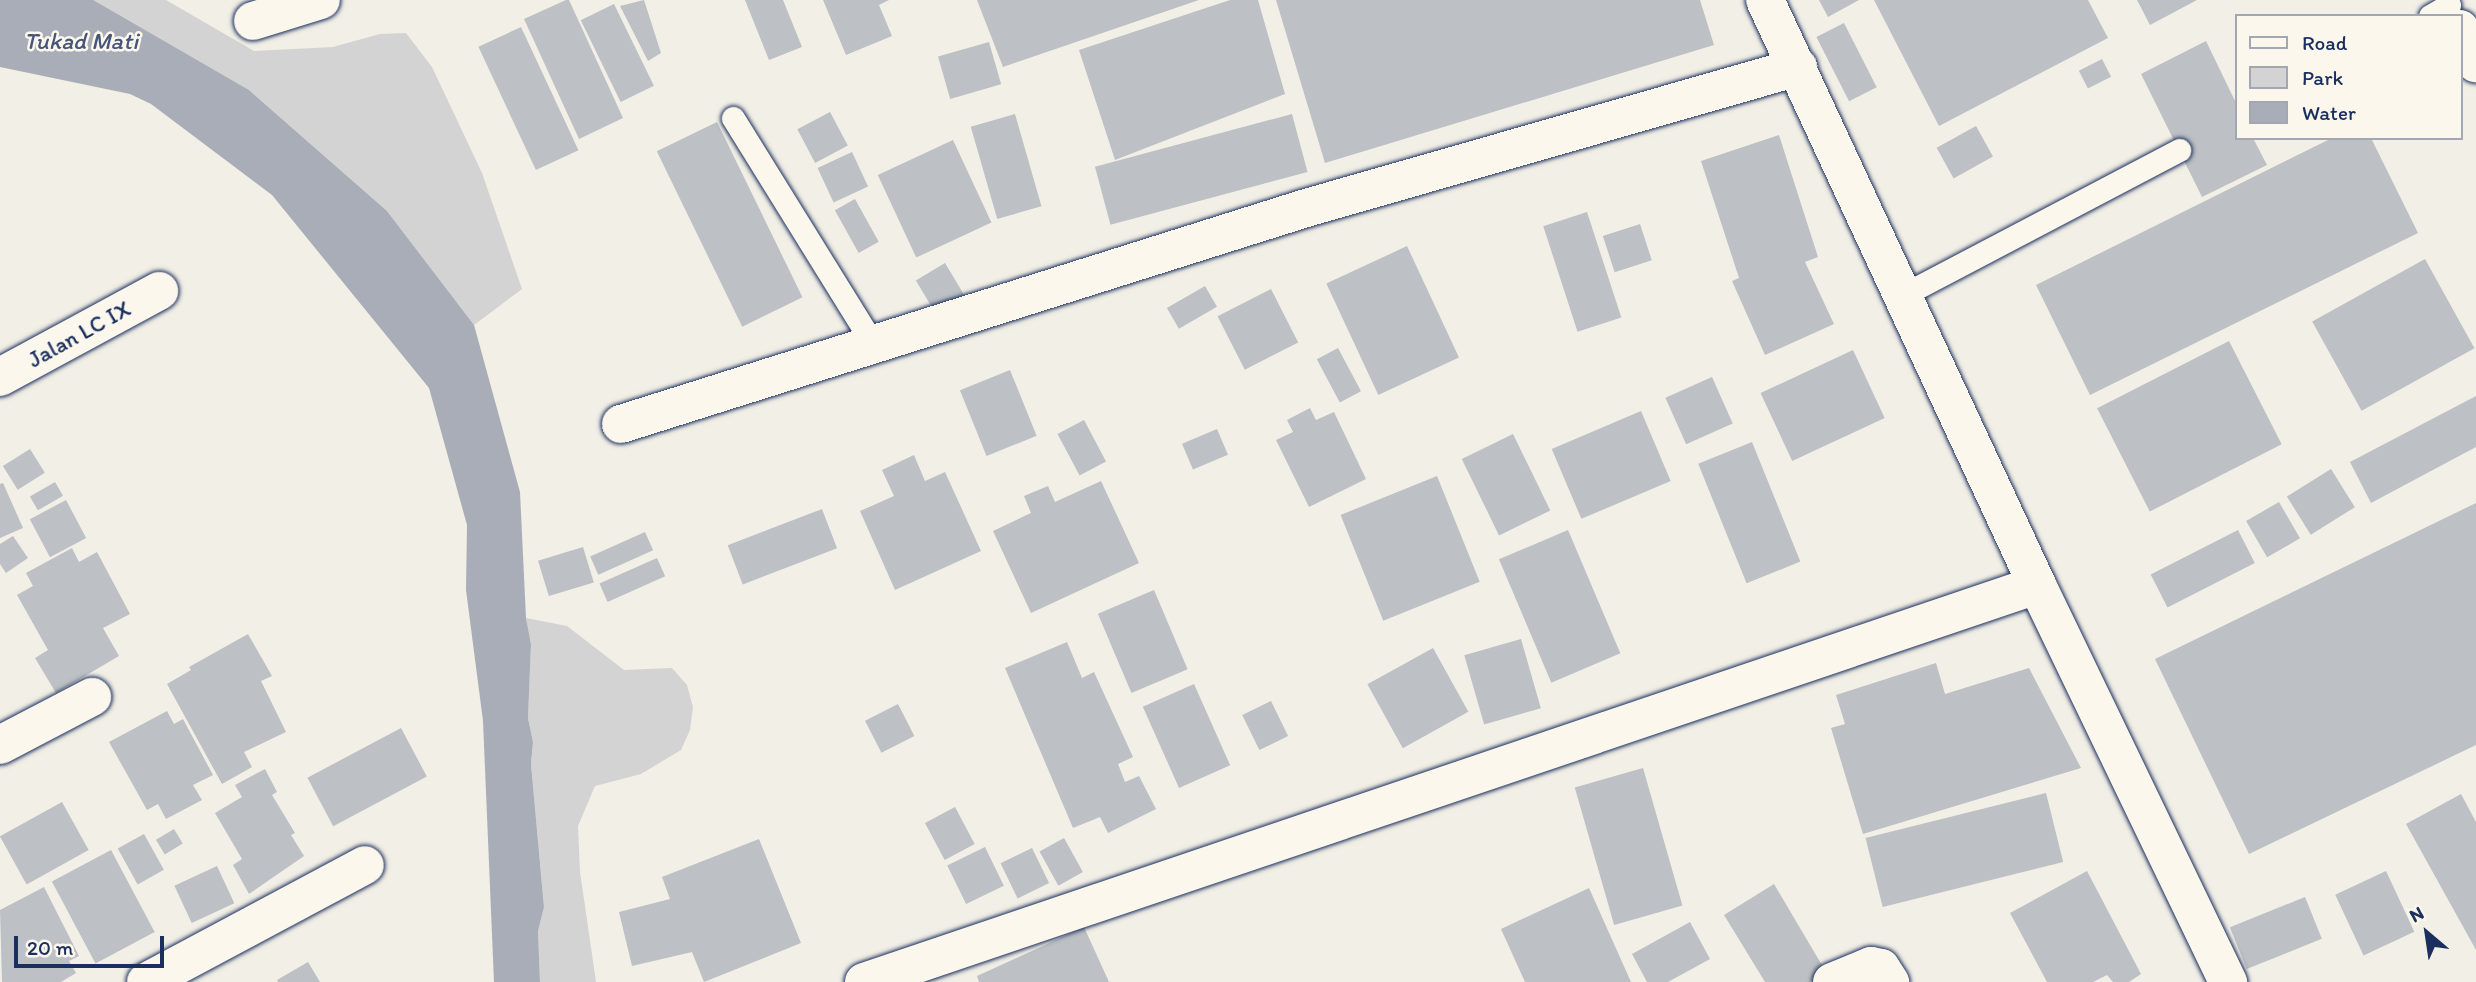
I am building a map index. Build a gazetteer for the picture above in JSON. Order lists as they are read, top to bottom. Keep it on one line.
{"streets":{"main road":["Jalan LC IX"]},"water":["Tukad Mati"],"legend":["Road","Park","Water"],"scale_bar":"20 m","north":"top left"}
